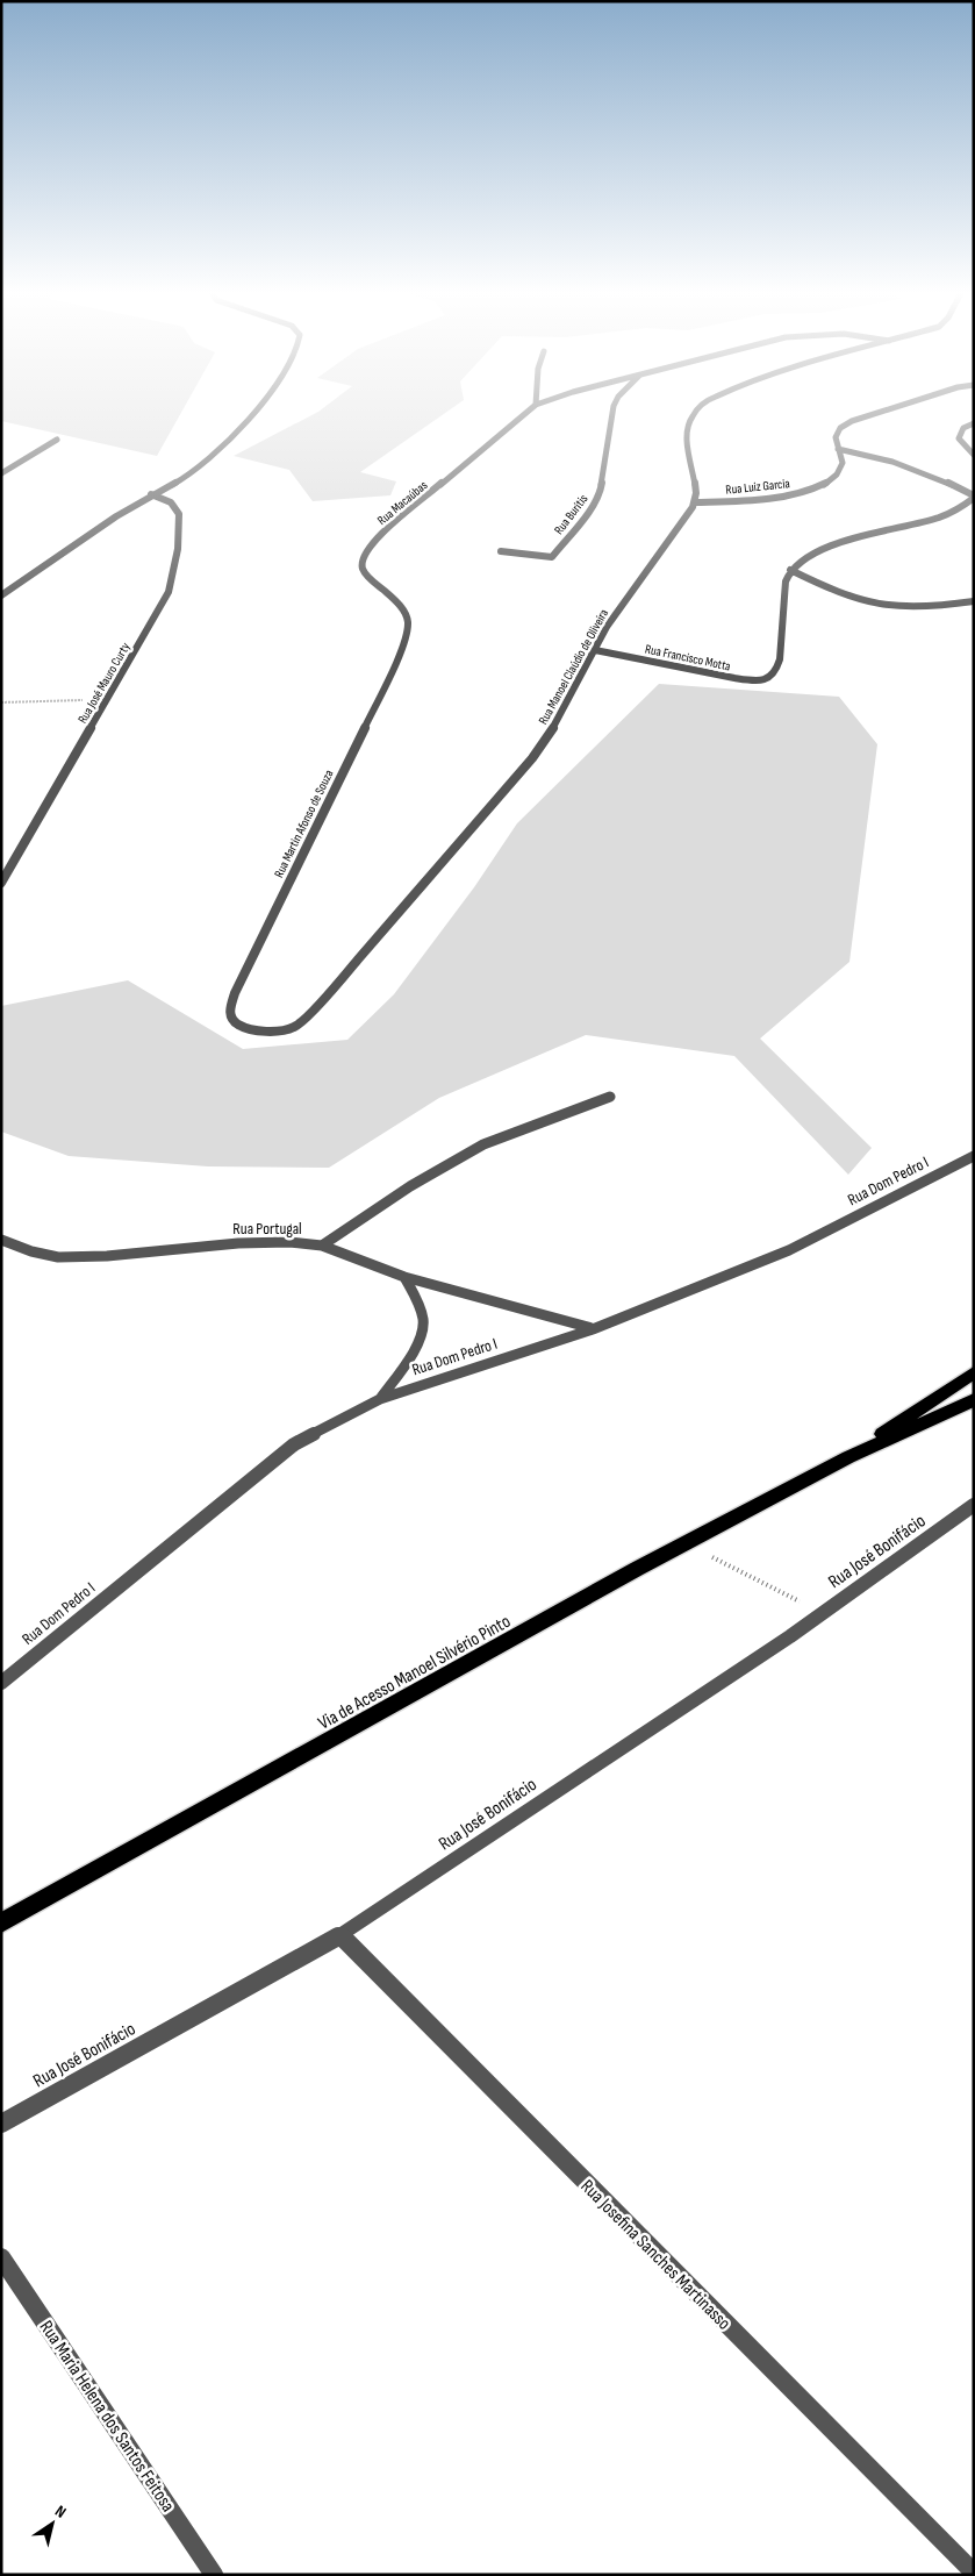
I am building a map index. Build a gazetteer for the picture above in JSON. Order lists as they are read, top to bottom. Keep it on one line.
{"streets":{"main road":["Via de Acesso Manoel Silvério Pinto"],"street":["Rua Luiz Garcia","Rua Macaúbas","Rua Buritis","Rua Francisco Motta","Rua Manoel Claúdio de Oliveira","Rua José Mauro Curty","Rua Martin Afonso de Souza","Rua Dom Pedro I","Rua Portugal","Rua José Bonifácio","Rua Josefina Sanches Martinasso","Rua Maria Helena dos Santos Feitosa"]},"crossings":[["Rua Luiz Garcia","Rua Manoel Claúdio de Oliveira"],["Rua Macaúbas","Rua Martin Afonso de Souza"],["Rua Francisco Motta","Rua Manoel Claúdio de Oliveira"],["Rua Manoel Claúdio de Oliveira","Rua Martin Afonso de Souza"],["Rua Dom Pedro I","Rua Portugal"],["Rua José Bonifácio","Rua Josefina Sanches Martinasso"]],"north":"top right"}
